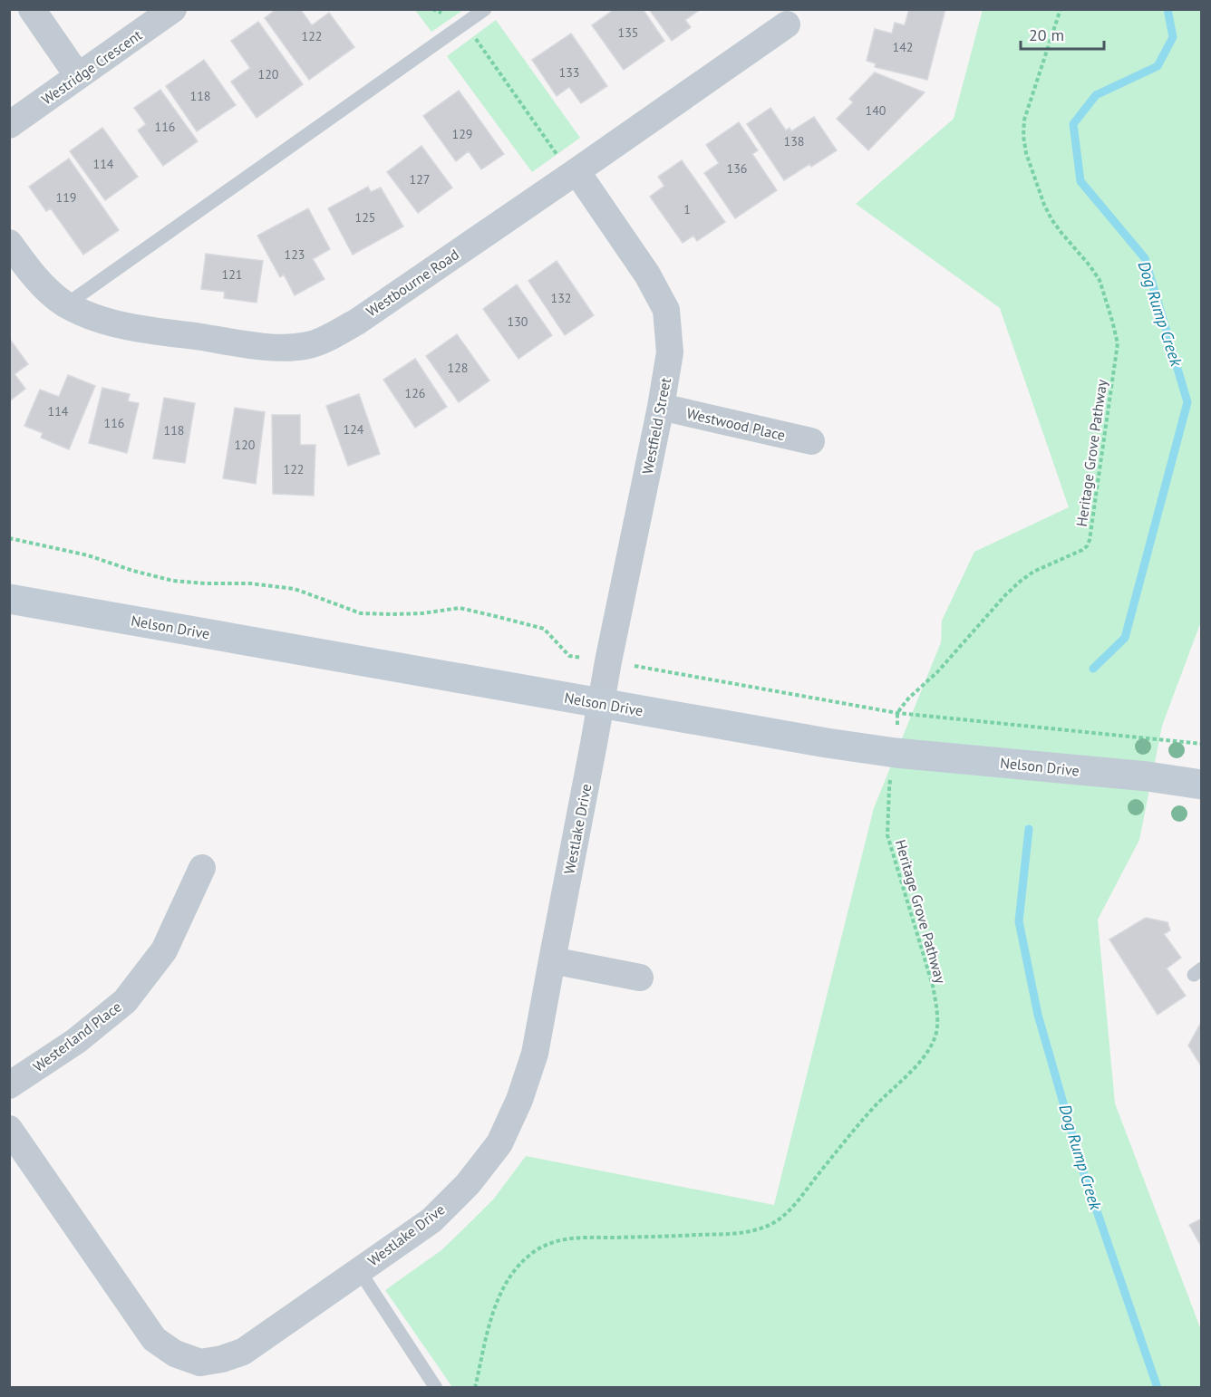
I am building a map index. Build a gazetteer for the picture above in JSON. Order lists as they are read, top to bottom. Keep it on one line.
{"streets":{"street":["Westridge Crescent","Westbourne Road","Westwood Place","Westfield Street","Nelson Drive","Westlake Drive","Westerland Place"],"path":["Heritage Grove Pathway"]},"crossings":[["Westbourne Road","Westfield Street"],["Westwood Place","Westfield Street"],["Westfield Street","Nelson Drive"],["Westfield Street","Westlake Drive"],["Heritage Grove Pathway","Nelson Drive"],["Nelson Drive","Westlake Drive"]],"water":["Dog Rump Creek"],"house_numbers":["135","122","142","133","120","118","140","116","129","138","114","136","127","119","1","125","123","121","132","130","128","126","114","116","124","118","120","122"],"scale_bar":"20 m"}
